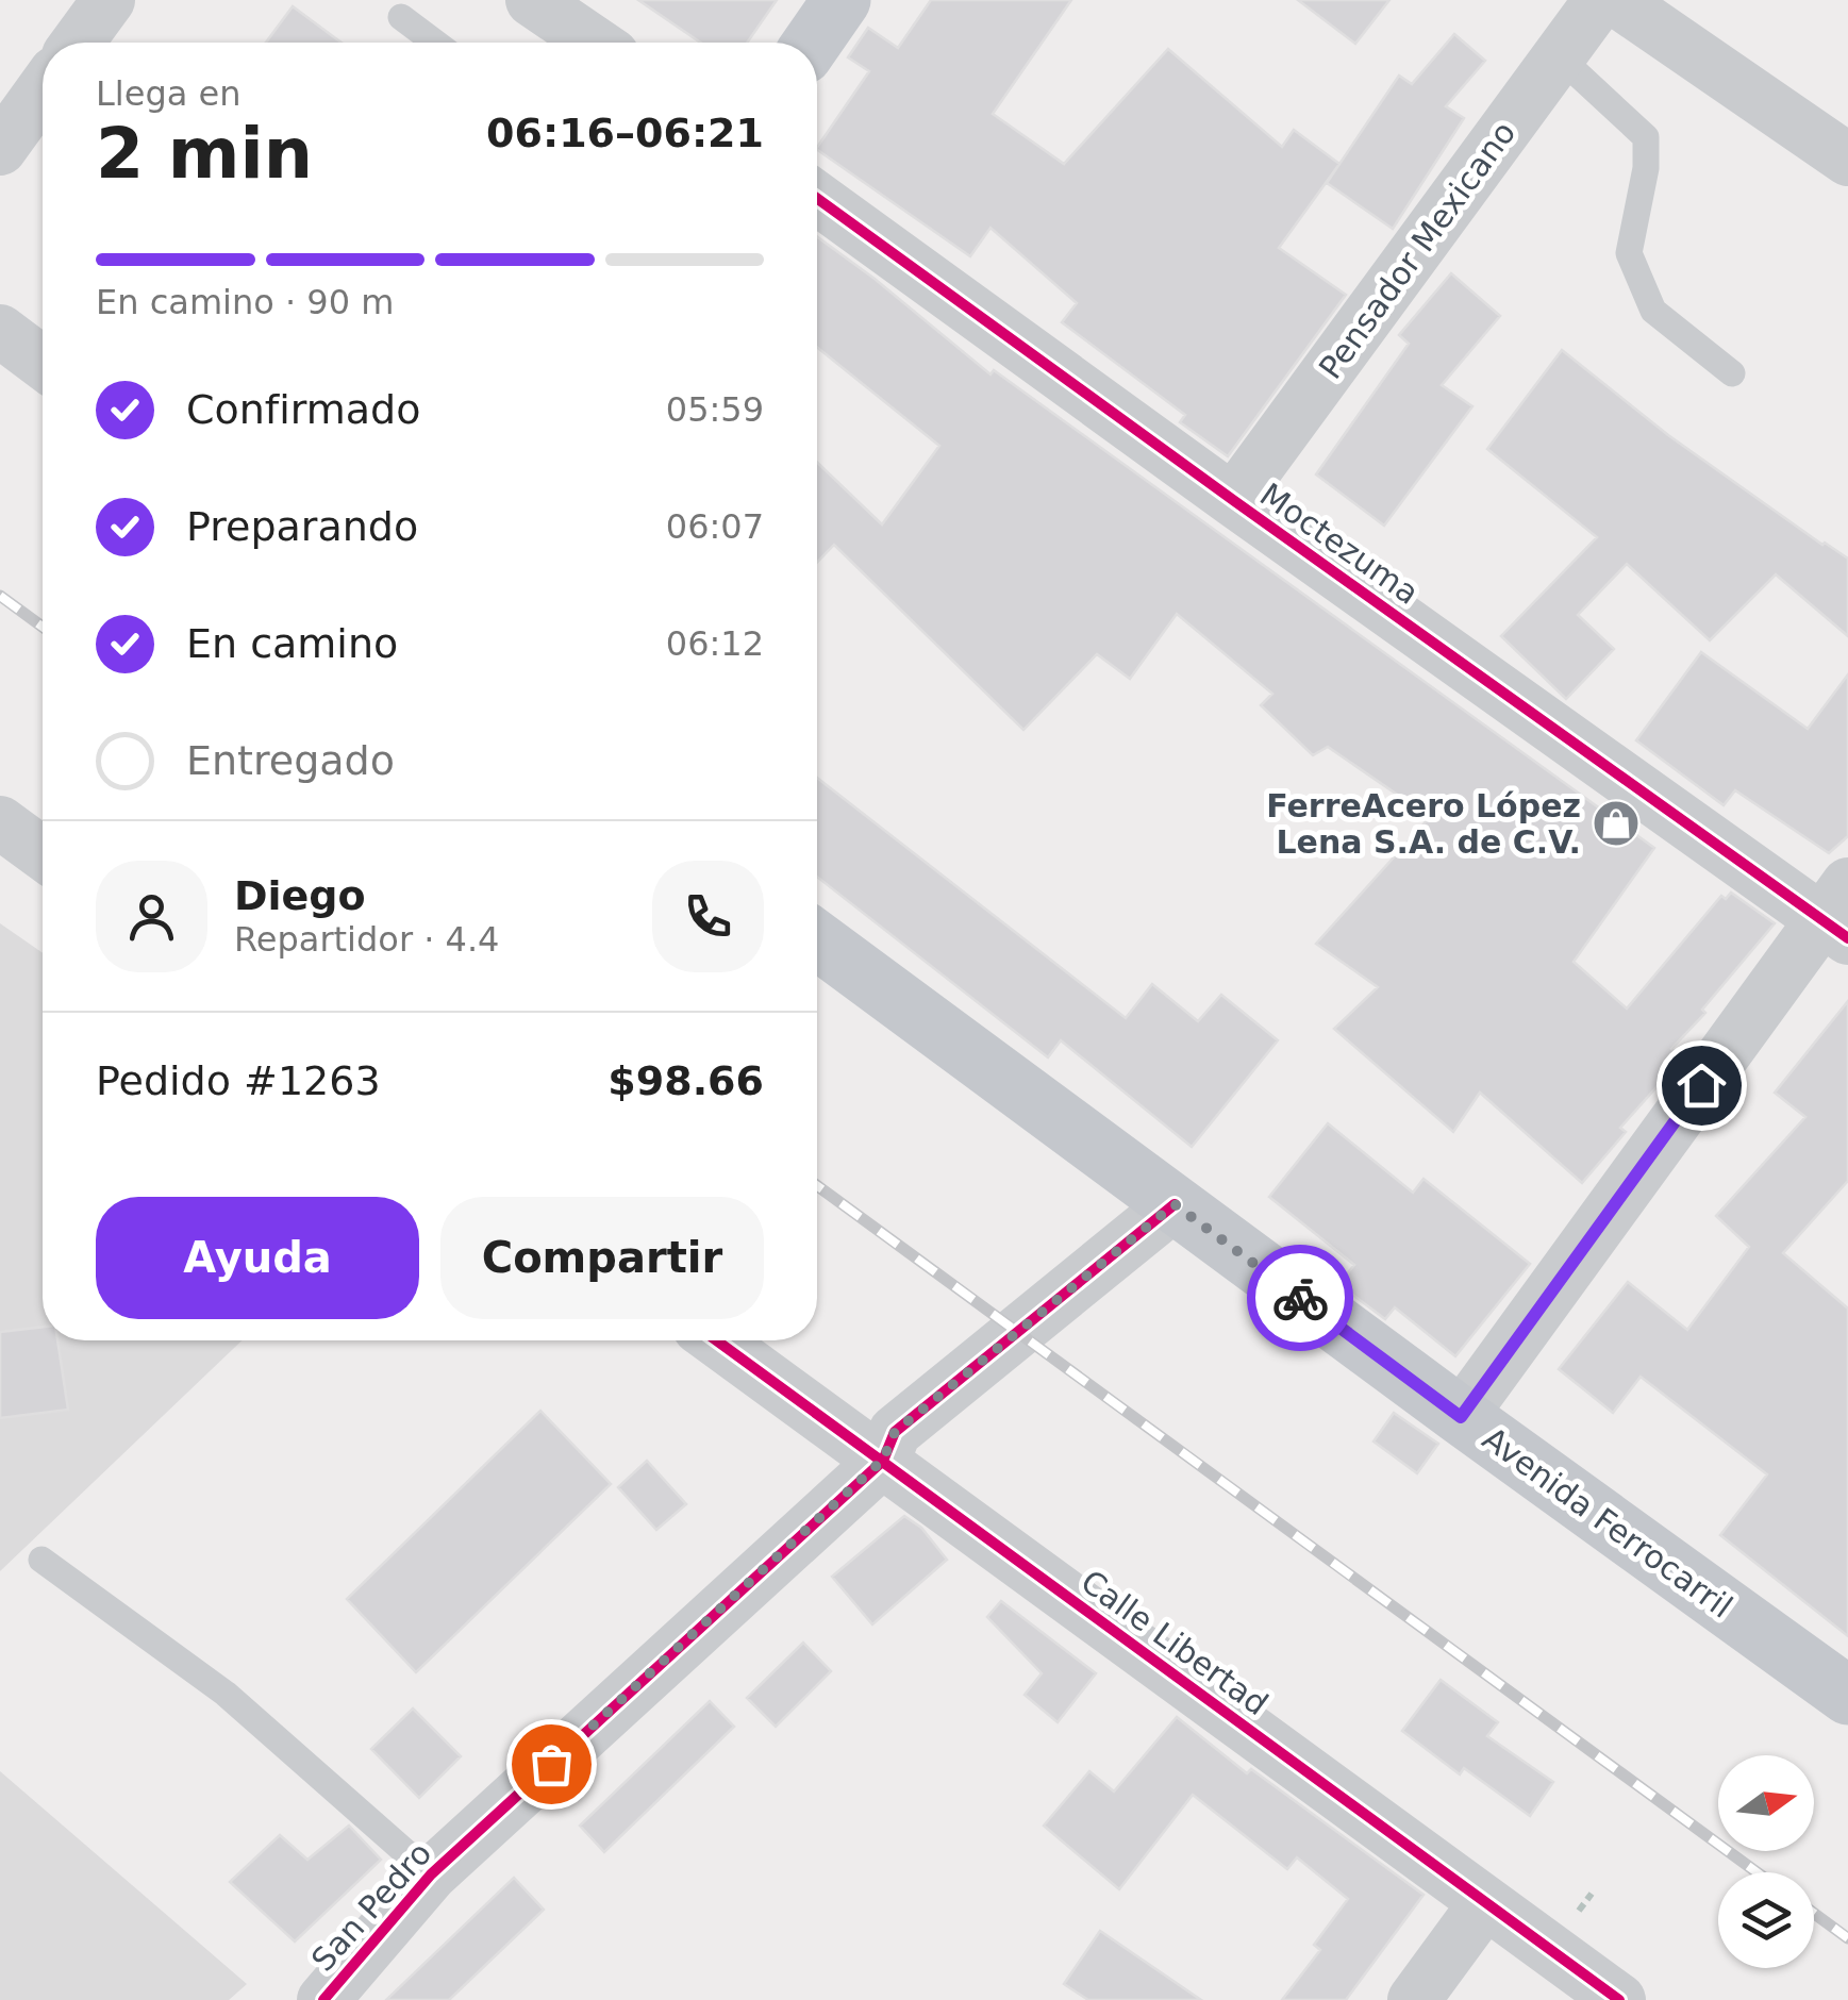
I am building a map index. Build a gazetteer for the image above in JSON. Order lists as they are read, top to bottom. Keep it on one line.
{"streets":{"main road":["Avenida Ferrocarril"],"street":["Pensador Mexicano","Moctezuma","Calle Libertad","San Pedro"]},"crossings":[["Pensador Mexicano","Moctezuma"],["Avenida Ferrocarril","San Pedro"],["Calle Libertad","San Pedro"]],"places":{"shop":["FerreAcero López Lena S.A. de C.V."]},"north":"right","page":{"heading":["2 min","Llega en","06:16–06:21"],"panel":["Diego","Repartidor · 4.4","Pedido #1263","$98.66"],"bar":"En camino · 90 m","list":[["Confirmado","05:59"],["Preparando","06:07"],["En camino","06:12"],"Entregado"],"buttons":["Ayuda","Compartir"]}}
